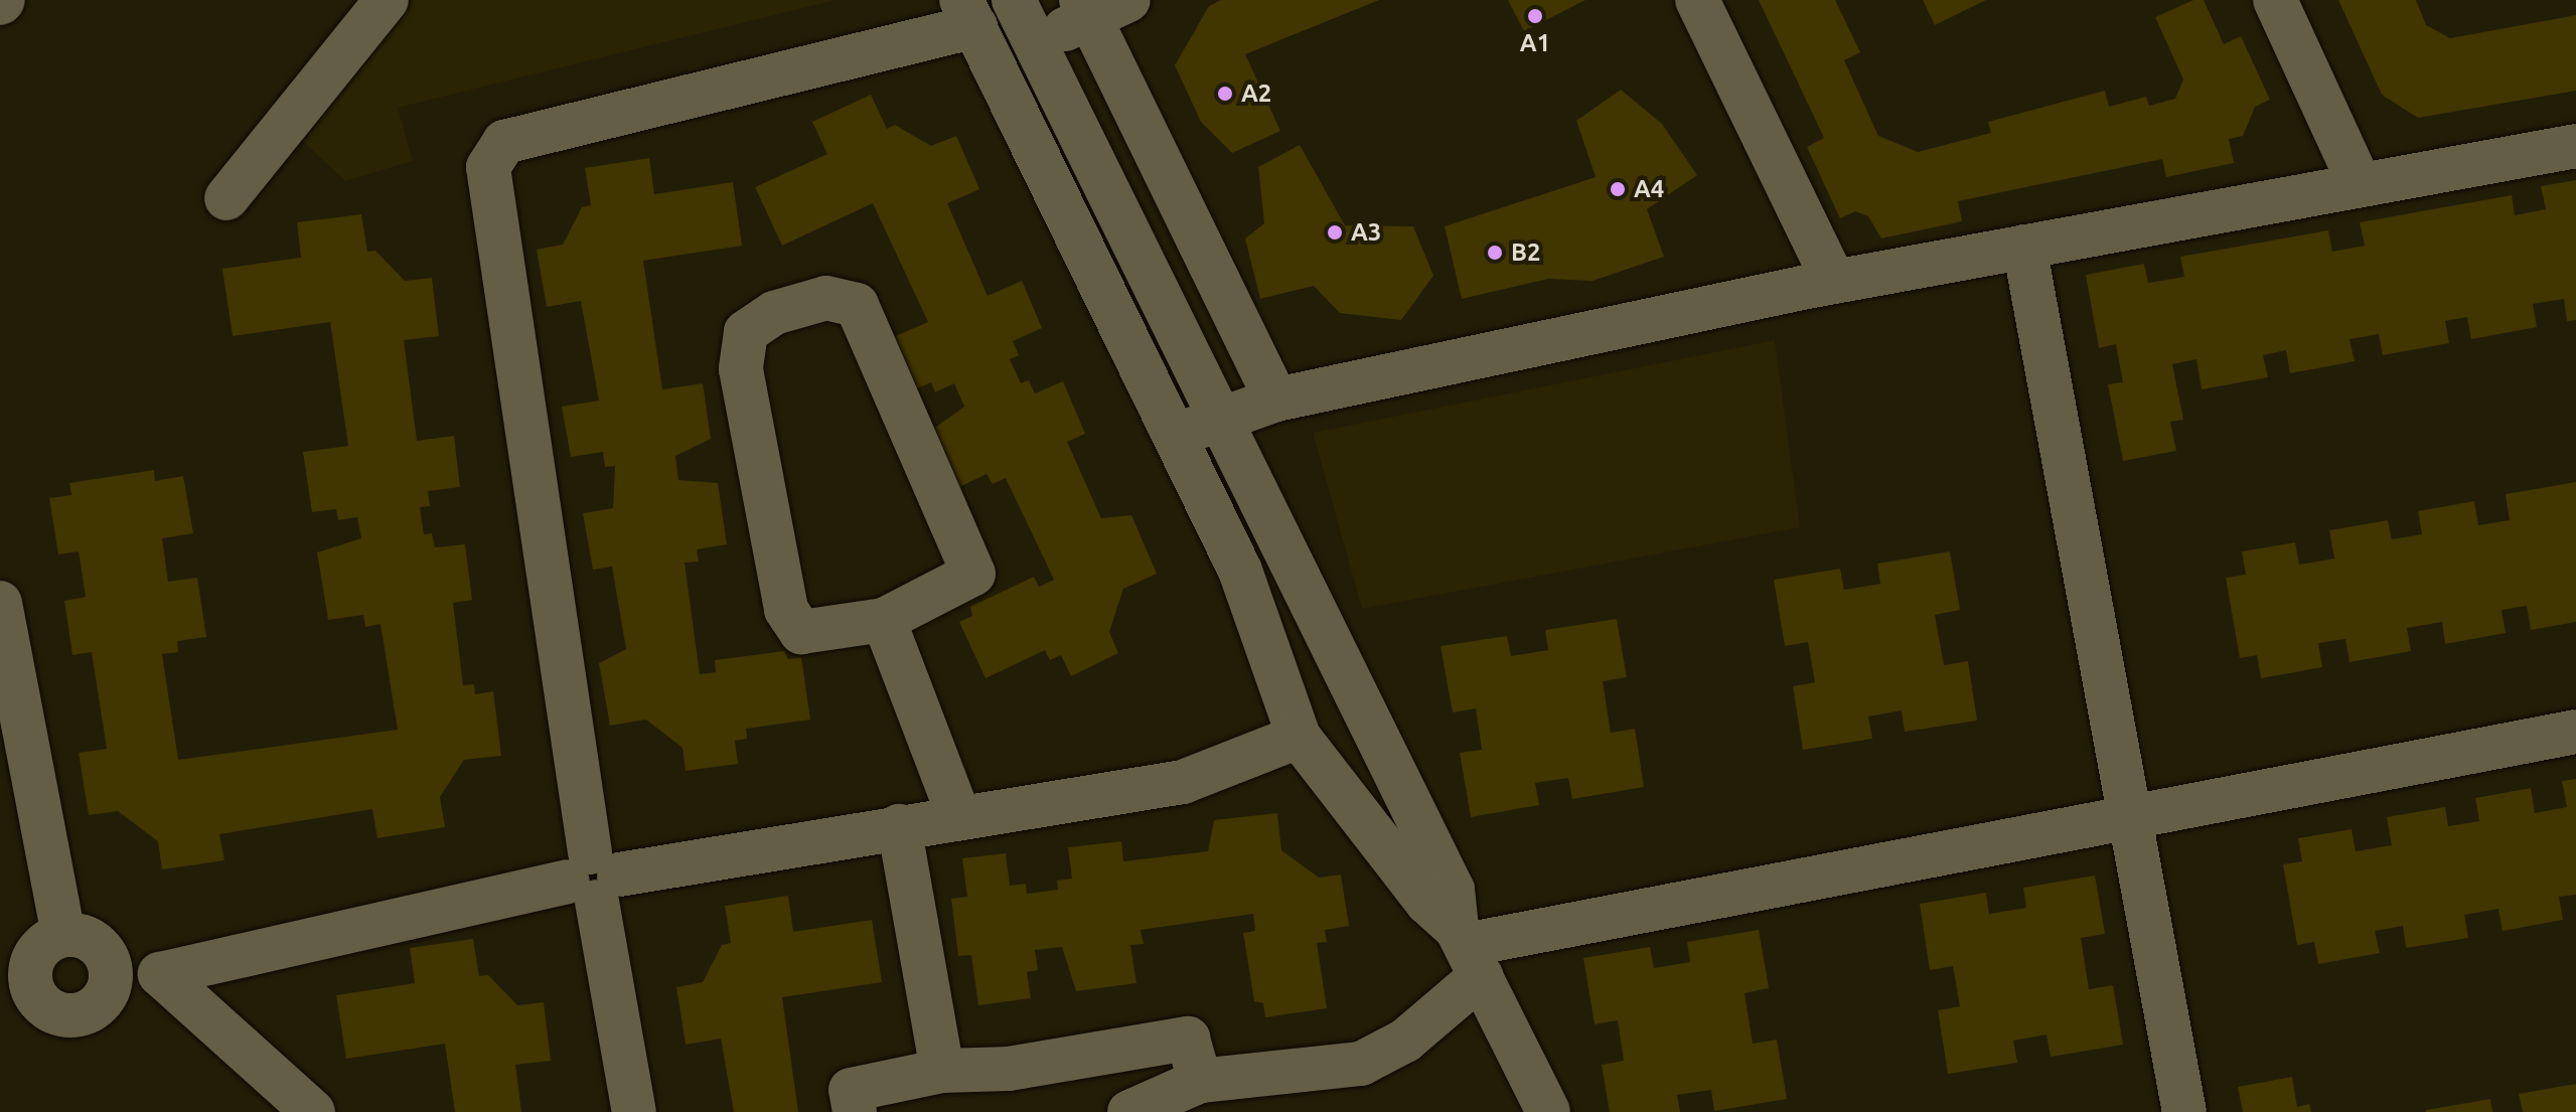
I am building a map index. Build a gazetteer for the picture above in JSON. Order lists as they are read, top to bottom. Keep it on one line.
{"places":["A1","A2","A4","A3","B2"]}
